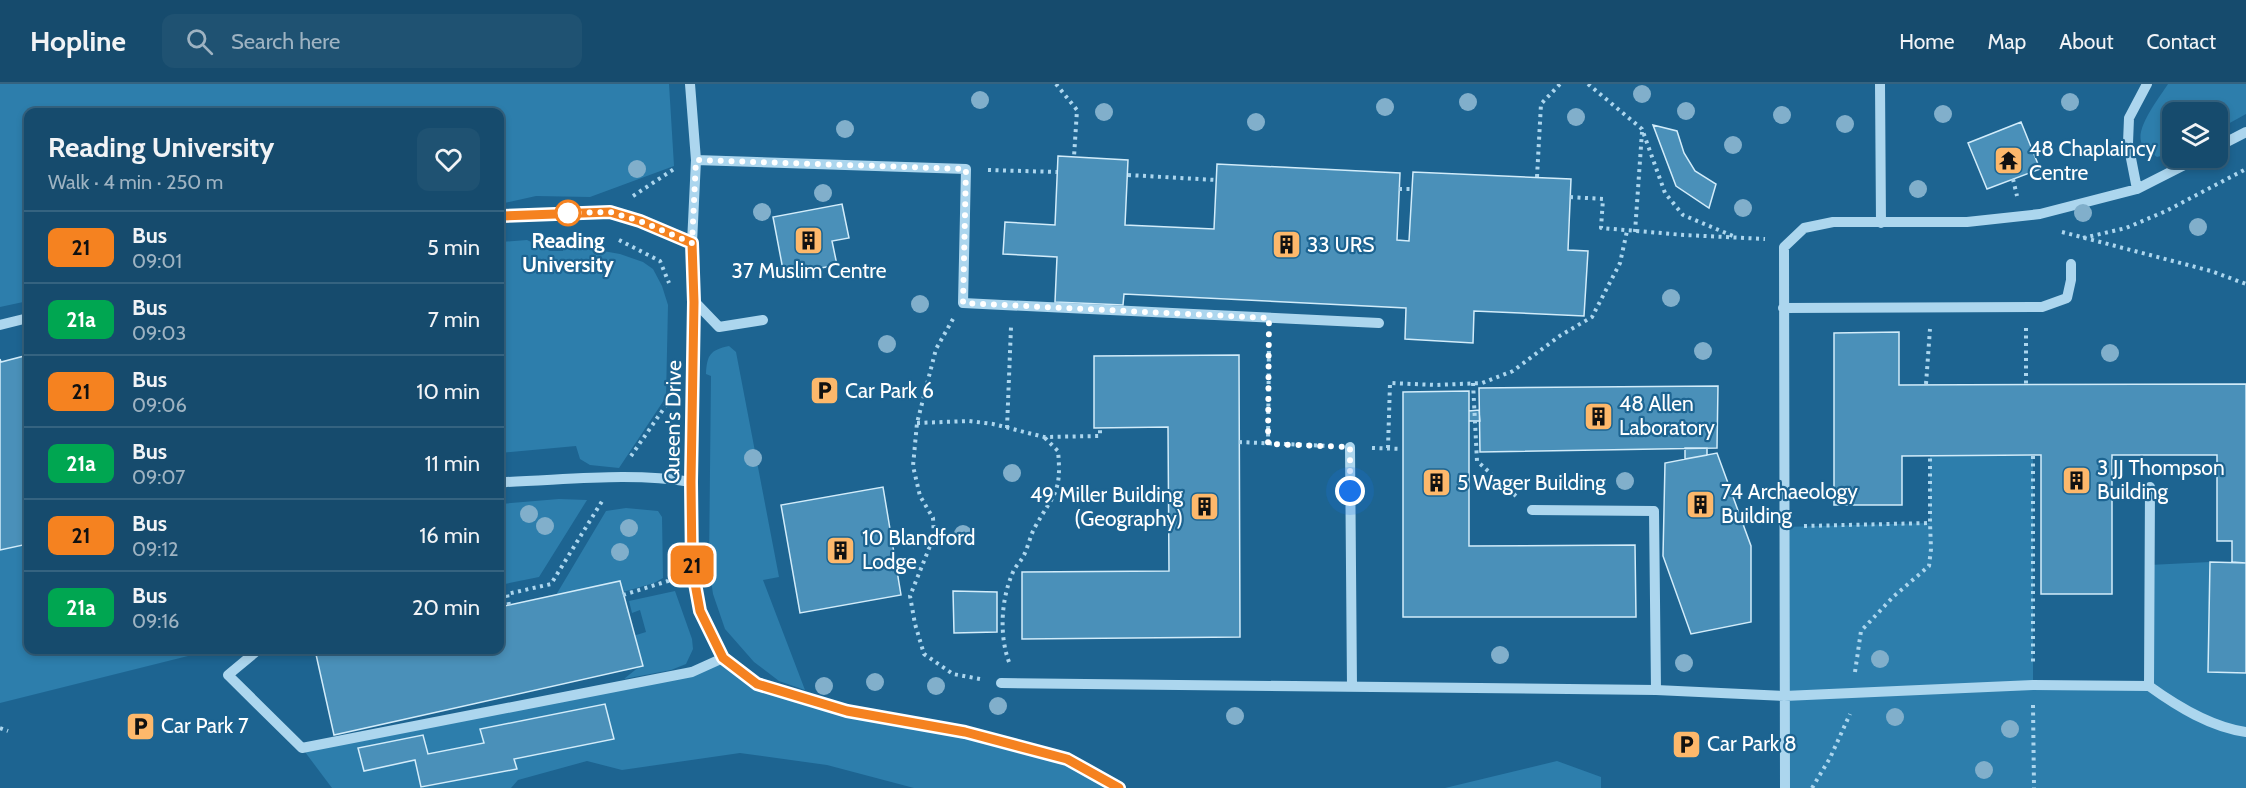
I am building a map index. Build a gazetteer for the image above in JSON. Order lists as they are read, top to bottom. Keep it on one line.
{"streets":{"street":["Queen's Drive"]},"places":{"temple":["48 Chaplaincy Centre"],"other":["Reading University"],"building":["37 Muslim Centre","33 URS","48 Allen Laboratory","3 JJ Thompson Building","5 Wager Building","74 Archaeology Building","49 Miller Building (Geography)","10 Blandford Lodge"],"parking":["Car Park 6","Car Park 7","Car Park 8"]},"lines":["bus line 21"],"page":{"header":"Hopline","search":"Search here","nav":["Home","Map","About","Contact"],"on_map":"21","heading":["Reading University","Walk · 4 min · 250 m"],"list":[{"mark":"21","name":"Bus","note":"09:01","value":"5 min"},{"mark":"21a","name":"Bus","note":"09:03","value":"7 min"},{"mark":"21","name":"Bus","note":"09:06","value":"10 min"},{"mark":"21a","name":"Bus","note":"09:07","value":"11 min"},{"mark":"21","name":"Bus","note":"09:12","value":"16 min"},{"mark":"21a","name":"Bus","note":"09:16","value":"20 min"}]}}
